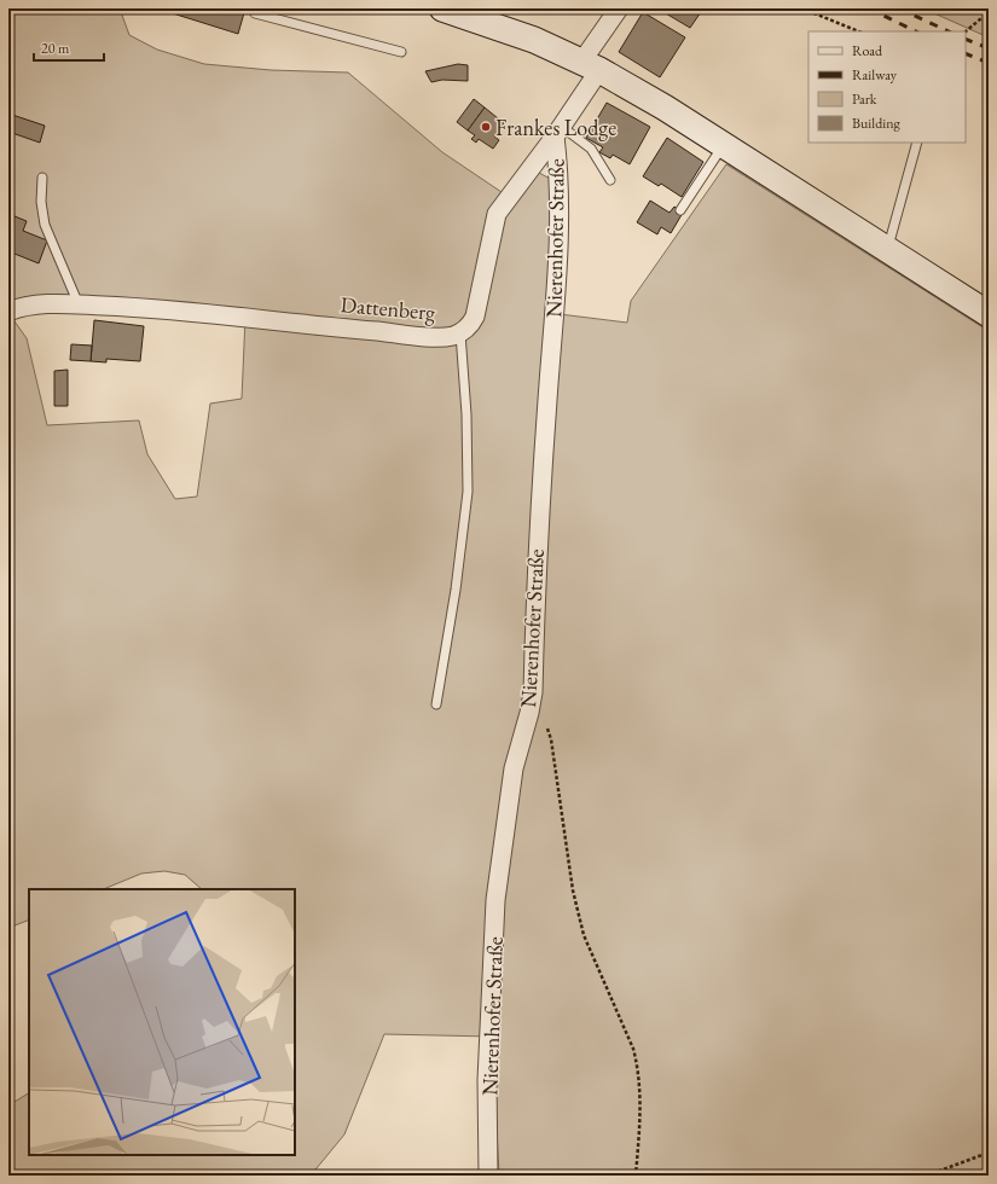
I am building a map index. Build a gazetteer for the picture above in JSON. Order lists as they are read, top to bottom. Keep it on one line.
{"streets":{"street":["Nierenhofer Straße","Dattenberg"]},"crossings":[["Nierenhofer Straße","Dattenberg"]],"places":["Frankes Lodge"],"legend":["Road","Railway","Park","Building"],"scale_bar":"20 m"}
